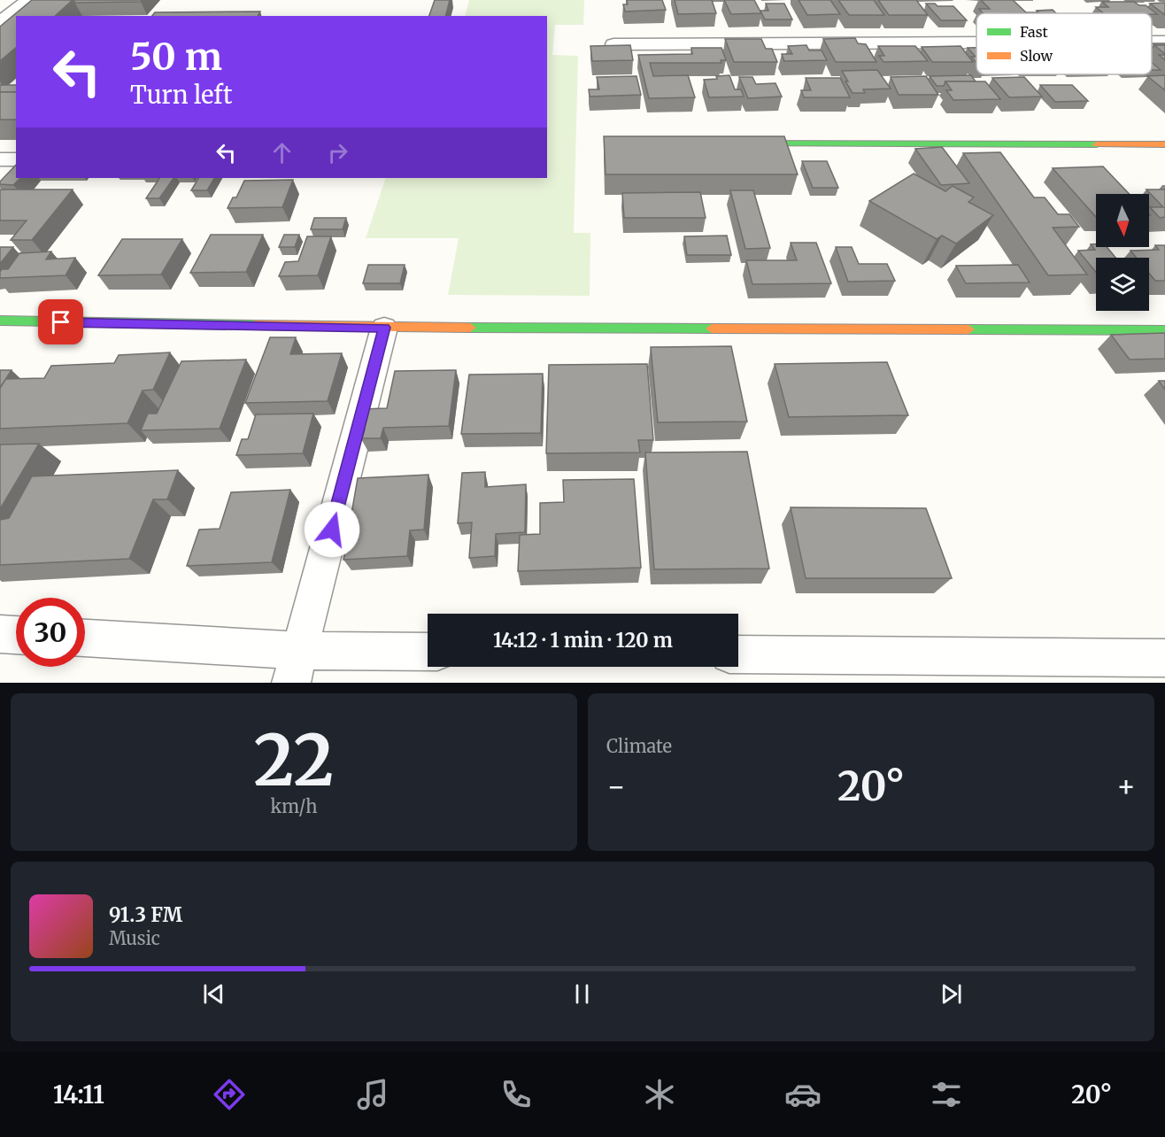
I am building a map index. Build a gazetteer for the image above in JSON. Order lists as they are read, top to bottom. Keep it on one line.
{"legend":["Fast","Slow"],"north":"bottom","page":{"turn":["50 m","Turn left"],"limit":"30","trip":"14:12 · 1 min · 120 m","tile":[["22","km/h"],"Climate"],"heat":["−","20°","+"],"song":["91.3 FM","Music"],"tabs":["14:11","20°"]}}
